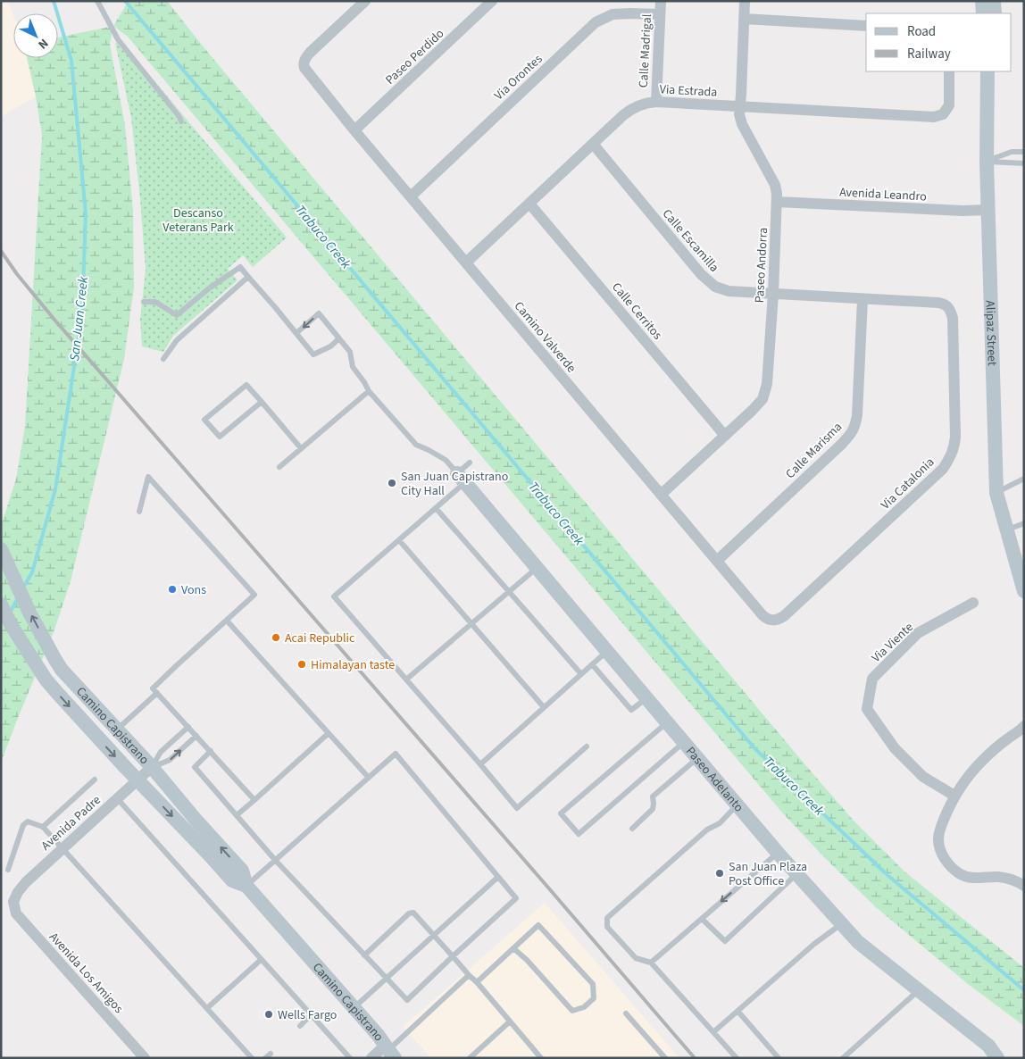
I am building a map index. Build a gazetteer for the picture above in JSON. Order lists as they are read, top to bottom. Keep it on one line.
{"streets":{"main road":["Alipaz Street","Camino Capistrano","Paseo Adelanto"],"street":["Calle Madrigal","Paseo Perdido","Via Orontes","Via Estrada","Avenida Leandro","Calle Escamilla","Paseo Andorra","Calle Cerritos","Camino Valverde","Calle Marisma","Via Catalonia","Via Viente","Avenida Padre","Avenida Los Amigos"]},"crossings":[["Calle Madrigal","Via Orontes"],["Calle Madrigal","Via Estrada"],["Paseo Perdido","Camino Valverde"],["Via Orontes","Camino Valverde"],["Via Estrada","Calle Escamilla"],["Via Estrada","Paseo Andorra"],["Via Estrada","Calle Cerritos"],["Via Estrada","Camino Valverde"],["Avenida Leandro","Paseo Andorra"],["Avenida Leandro","Alipaz Street"],["Calle Escamilla","Paseo Andorra"],["Calle Escamilla","Calle Marisma"],["Calle Escamilla","Via Catalonia"],["Paseo Andorra","Calle Cerritos"],["Paseo Andorra","Camino Valverde"],["Camino Valverde","Calle Marisma"],["Camino Valverde","Via Catalonia"],["Camino Capistrano","Avenida Padre"],["Avenida Padre","Avenida Los Amigos"]],"water":["Trabuco Creek","San Juan Creek"],"parks":["Descanso Veterans Park"],"places":["San Juan Capistrano City Hall","Vons","Acai Republic","Himalayan taste","San Juan Plaza Post Office","Wells Fargo"],"legend":["Road","Railway"],"north":"bottom right"}
